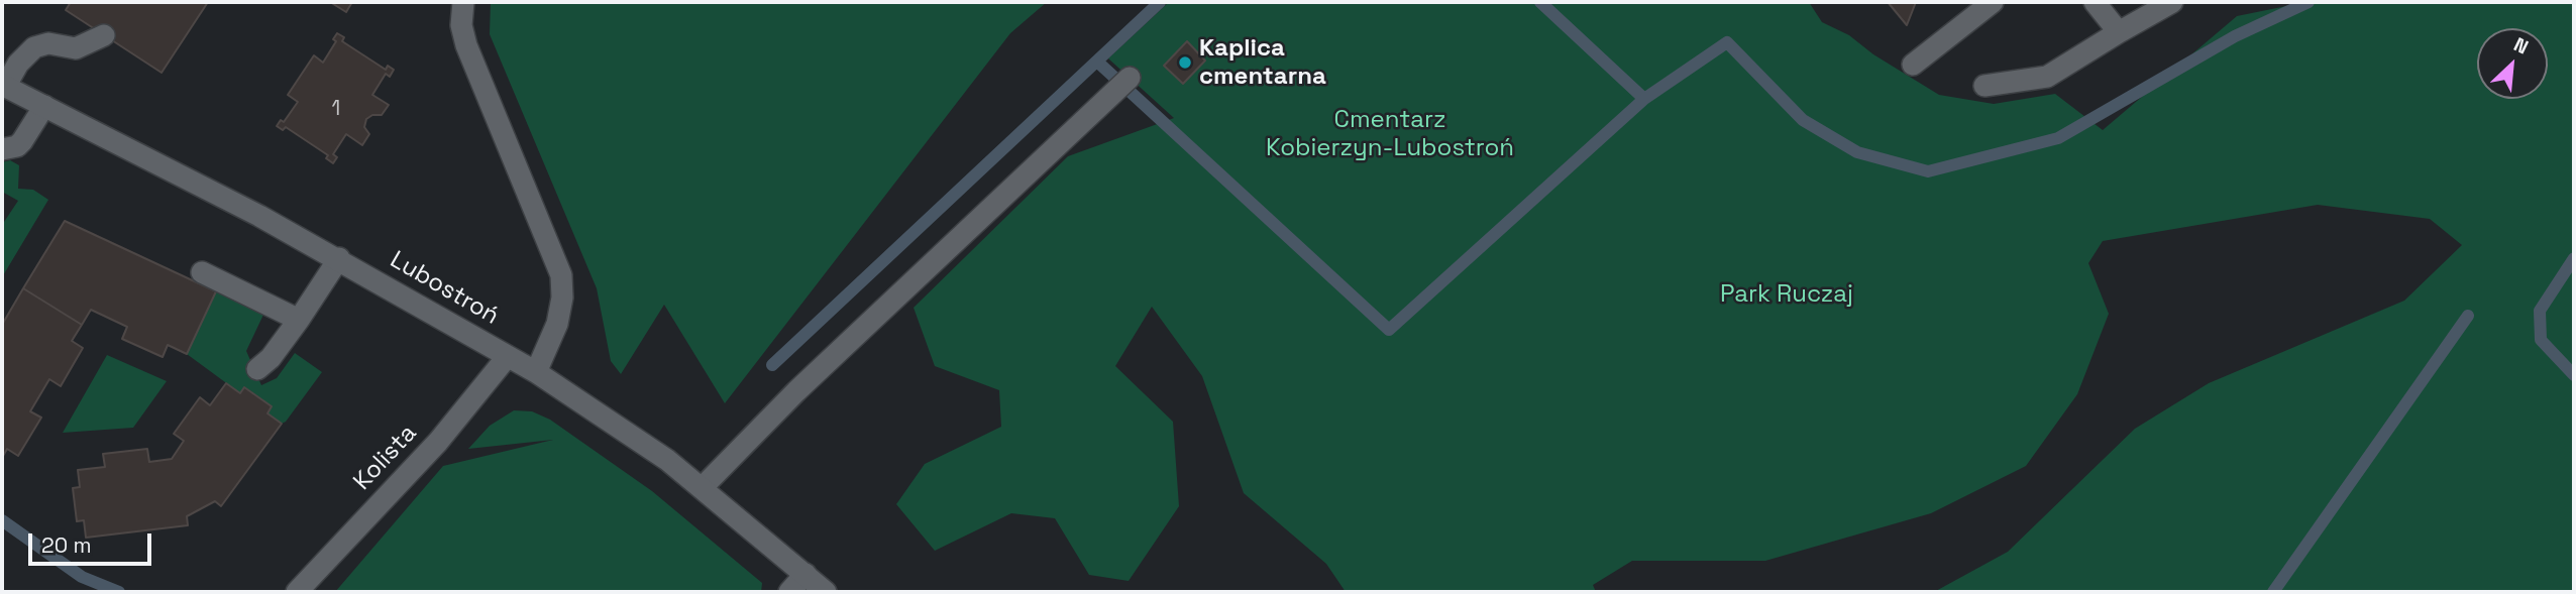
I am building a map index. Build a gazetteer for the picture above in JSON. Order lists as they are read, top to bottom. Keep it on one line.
{"streets":{"street":["Lubostroń","Kolista"]},"crossings":[["Lubostroń","Kolista"]],"parks":["Cmentarz Kobierzyn-Lubostroń","Park Ruczaj"],"places":["Kaplica cmentarna"],"house_numbers":["1"],"scale_bar":"20 m","north":"top right"}
